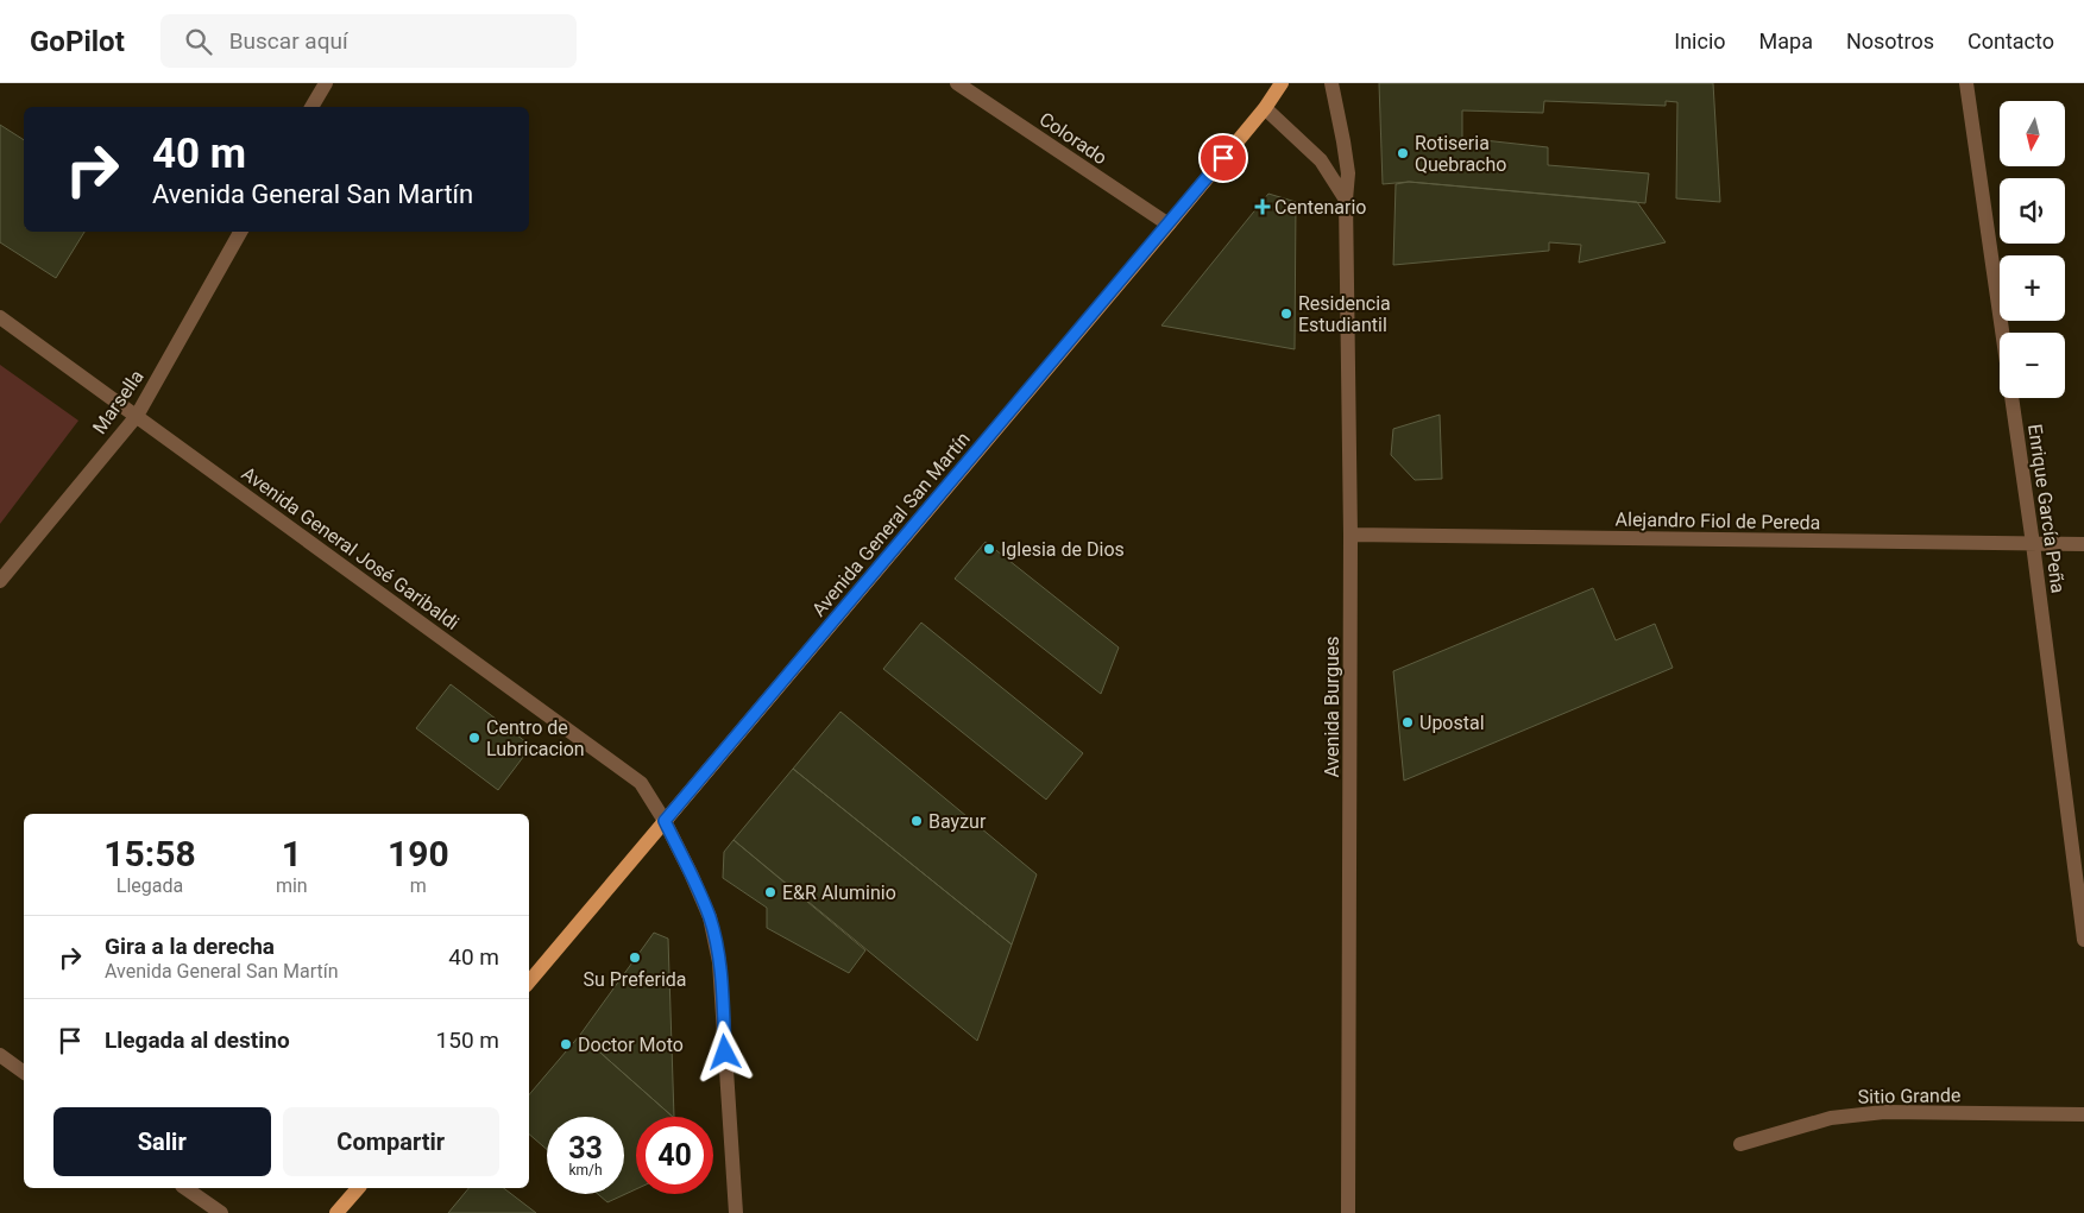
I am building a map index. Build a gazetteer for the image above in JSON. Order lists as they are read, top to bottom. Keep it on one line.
{"streets":{"main road":["Avenida General San Martín"],"street":["Colorado","Marsella","Enrique García Peña","Alejandro Fiol de Pereda","Avenida General José Garibaldi","Avenida Burgues","Sitio Grande"]},"crossings":[["Colorado","Avenida General San Martín"],["Marsella","Avenida General José Garibaldi"],["Enrique García Peña","Alejandro Fiol de Pereda"],["Alejandro Fiol de Pereda","Avenida Burgues"],["Avenida General San Martín","Avenida General José Garibaldi"]],"places":{"other":["Rotiseria Quebracho","Residencia Estudiantil","Iglesia de Dios","Upostal","Centro de Lubricacion","Bayzur","E&R Aluminio","Su Preferida","Doctor Moto"],"health":["Centenario"]},"north":"bottom","page":{"header":"GoPilot","search":"Buscar aquí","nav":["Inicio","Mapa","Nosotros","Contacto"],"map_buttons":["+","−"],"turn":["40 m","Avenida General San Martín"],"eta":["15:58","Llegada","1","min","190","m"],"list":[{"name":"Gira a la derecha","note":"Avenida General San Martín","value":"40 m"},{"name":"Llegada al destino","value":"150 m"}],"buttons":["Salir","Compartir"],"speed":"33 km/h","limit":"40"}}
